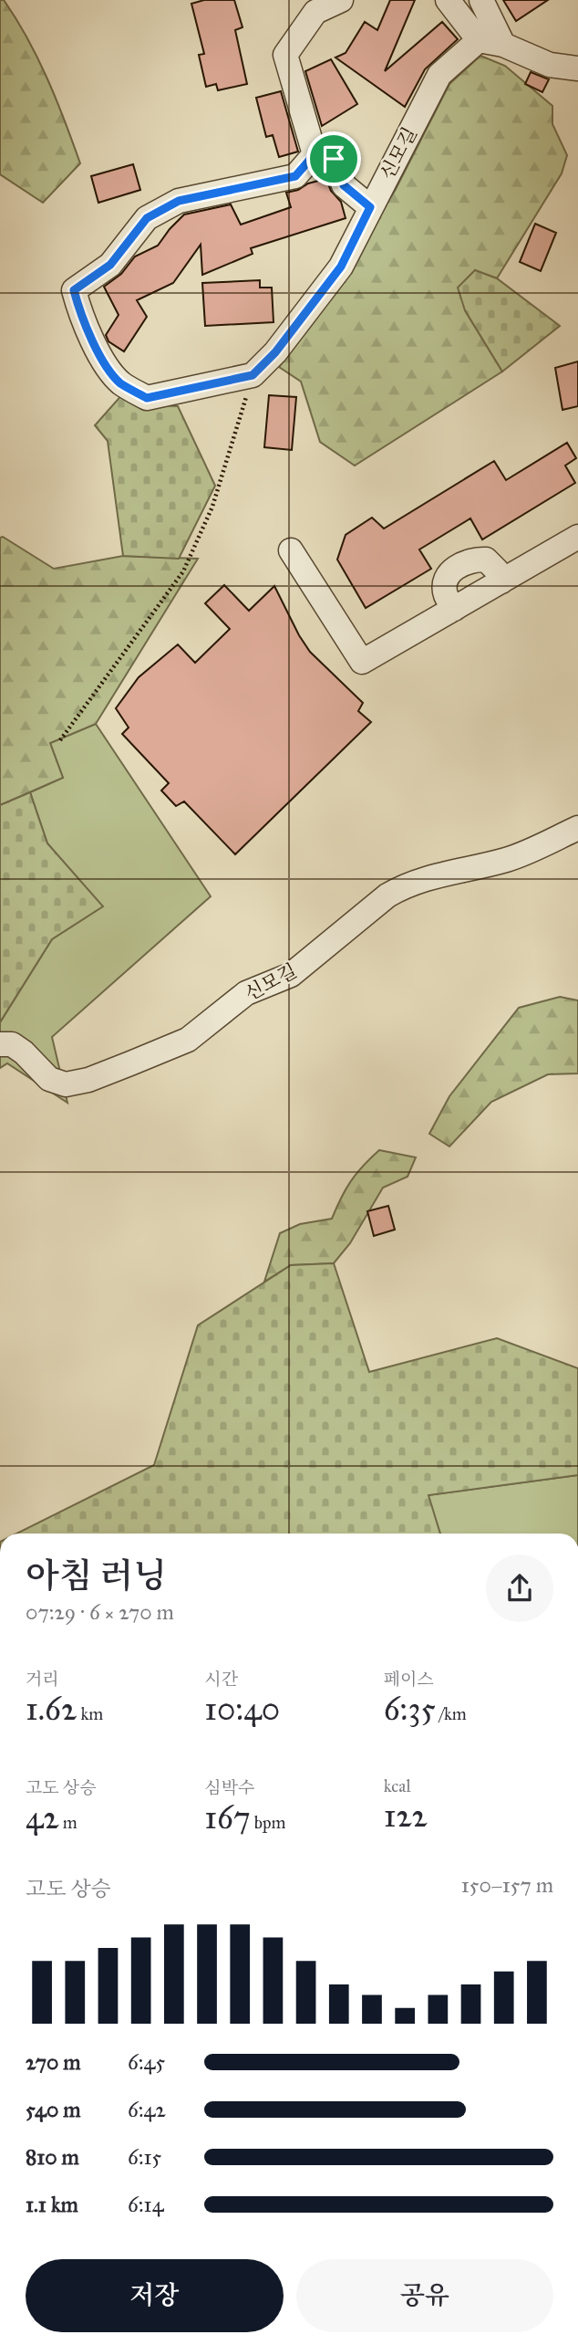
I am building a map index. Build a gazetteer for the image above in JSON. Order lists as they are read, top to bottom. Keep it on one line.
{"streets":{"street":["신모길"]},"page":{"heading":["아침 러닝","07:29 · 6 × 270 m"],"stats":[["거리","1.62 km"],["시간","10:40"],["페이스","6:35 /km"],["고도 상승","42 m"],["심박수","167 bpm"],["kcal","122"]],"chart":["고도 상승","150–157 m"],"list":[{"name":"270 m","note":"6:45"},{"name":"540 m","note":"6:42"},{"name":"810 m","note":"6:15"},{"name":"1.1 km","note":"6:14"}],"buttons":["저장","공유"]}}
